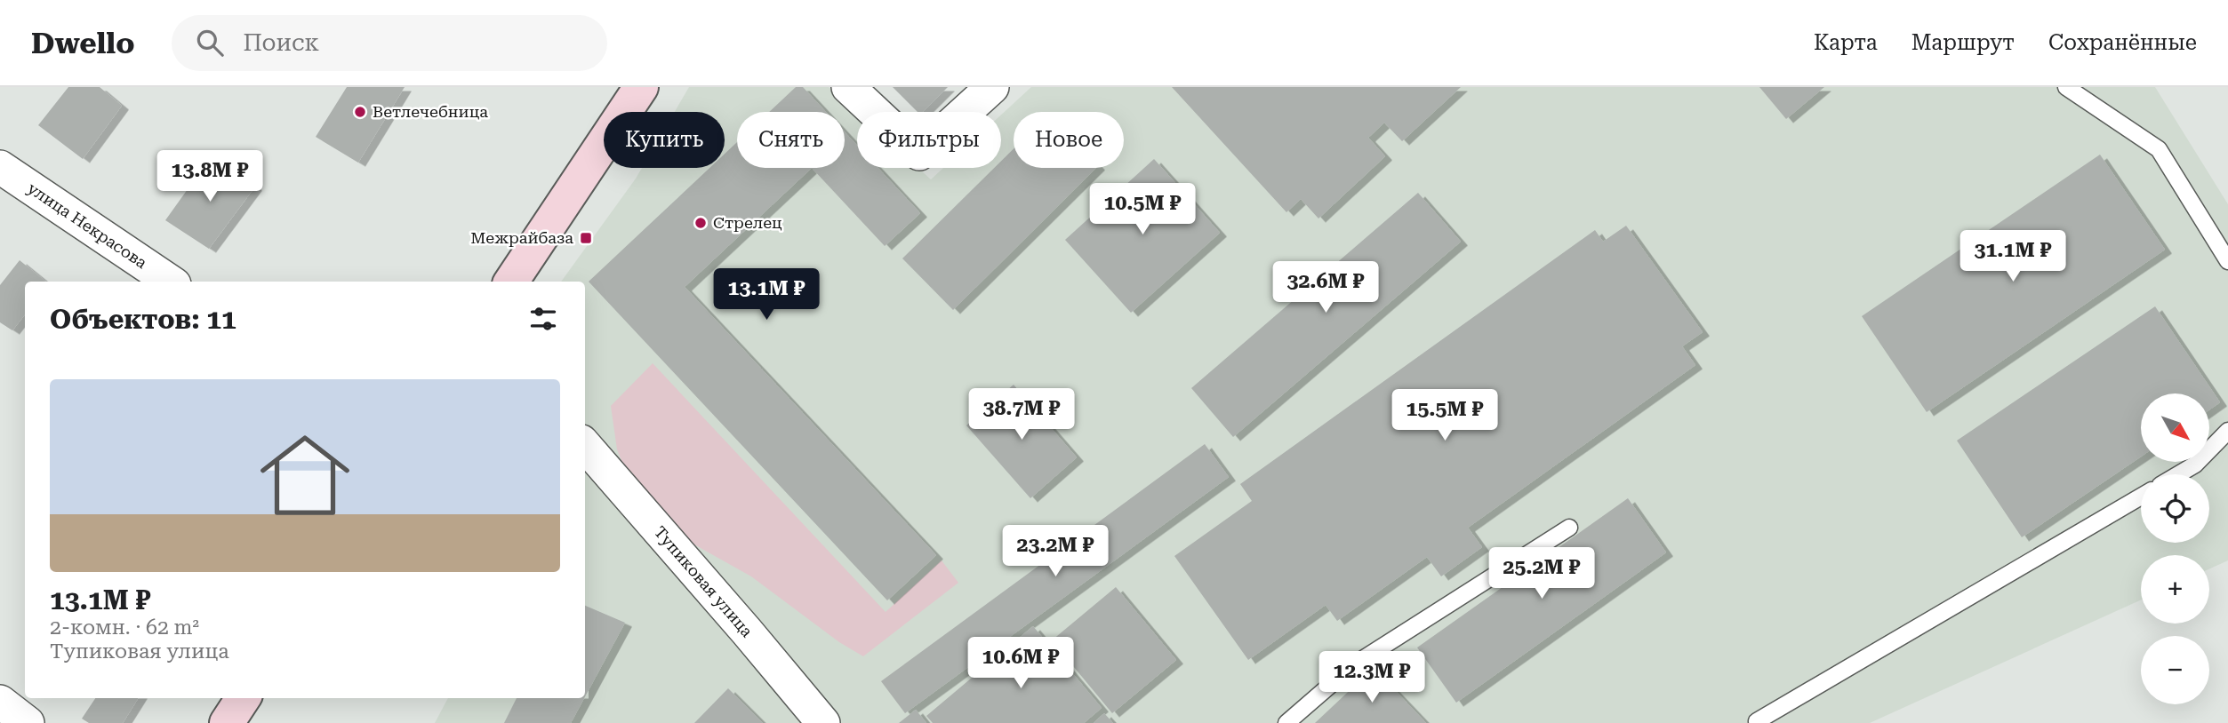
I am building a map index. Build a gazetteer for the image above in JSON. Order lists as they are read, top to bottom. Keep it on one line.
{"streets":{"street":["улица Некрасова","Тупиковая улица"]},"places":{"other":["Ветлечебница","Стрелец"],"transit":["Межрайбаза"]},"north":"bottom right","page":{"header":"Dwello","search":"Поиск","nav":["Карта","Маршрут","Сохранённые"],"chip":["Купить","Снять","Фильтры","Новое"],"price":["13.8M ₽","10.5M ₽","31.1M ₽","32.6M ₽","13.1M ₽","38.7M ₽","15.5M ₽","23.2M ₽","25.2M ₽","10.6M ₽","12.3M ₽"],"heading":"Объектов: 11","list":[{"name":"13.1M ₽","note":"2-комн. · 62 m² · Тупиковая улица"}],"map_buttons":["+","−"]}}
